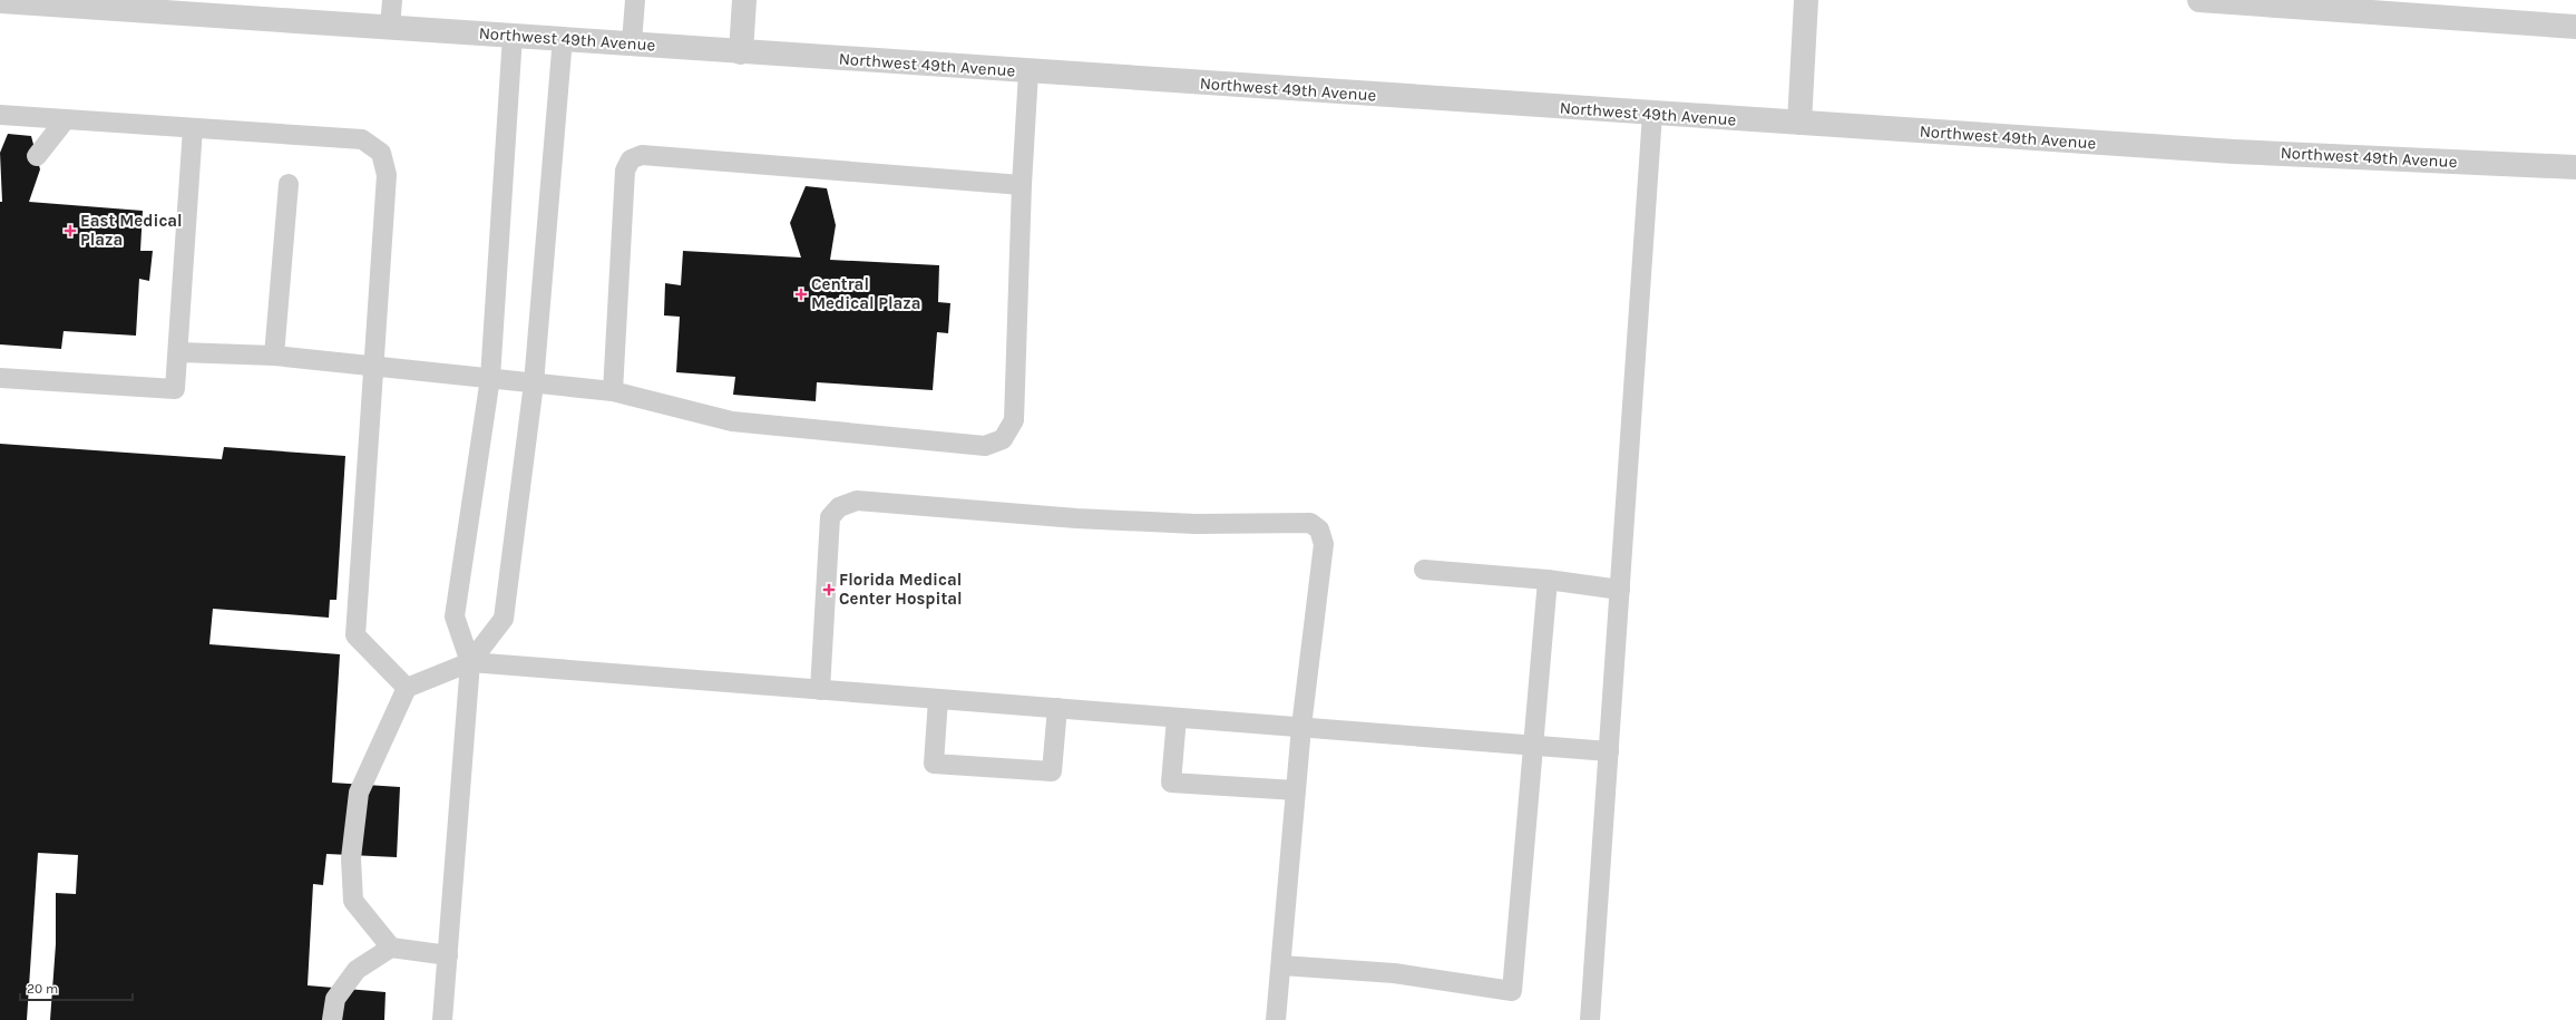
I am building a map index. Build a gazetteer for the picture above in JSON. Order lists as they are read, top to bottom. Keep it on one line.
{"streets":{"street":["Northwest 49th Avenue"]},"places":{"health":["East Medical Plaza","Central Medical Plaza","Florida Medical Center Hospital"]},"scale_bar":"20 m"}
